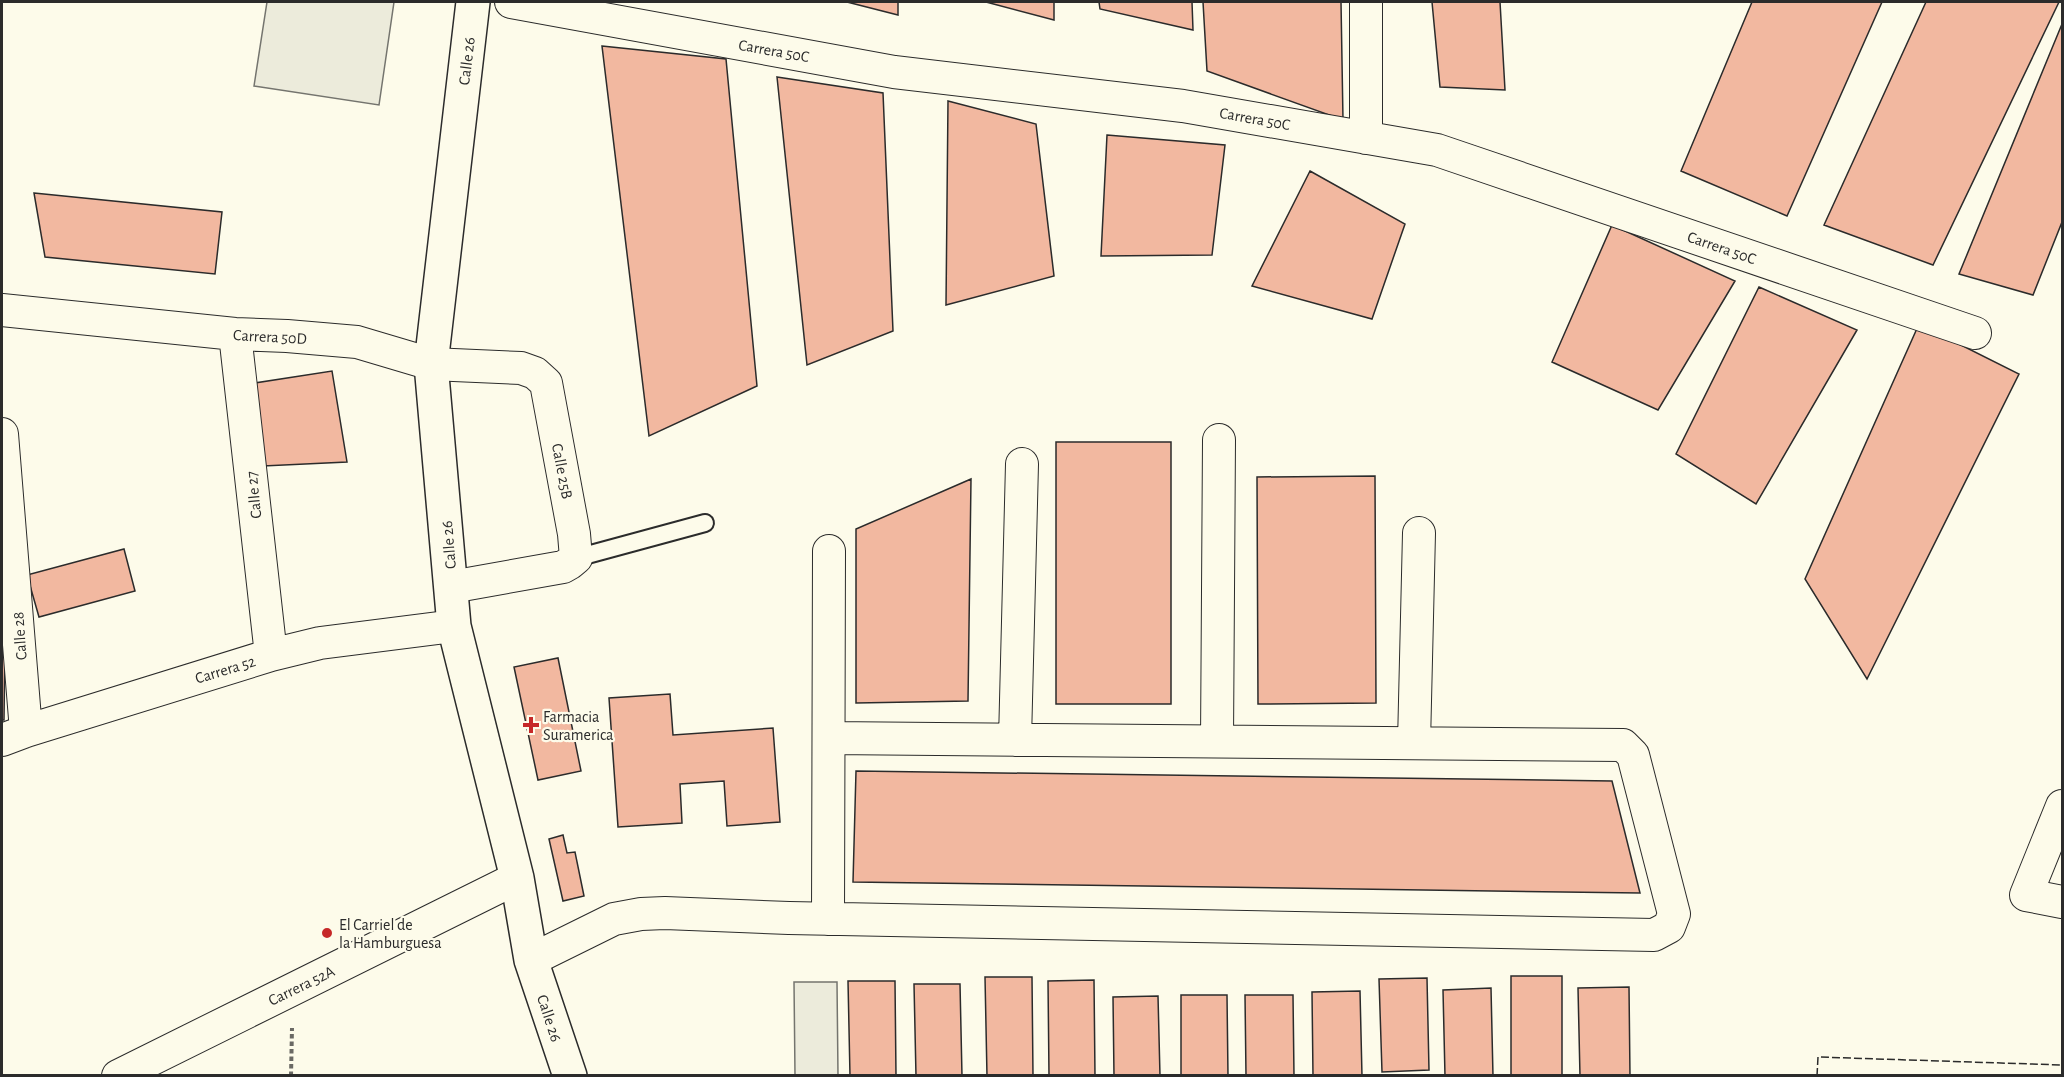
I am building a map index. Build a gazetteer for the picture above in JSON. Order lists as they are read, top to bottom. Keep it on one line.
{"streets":{"street":["Carrera 50C","Calle 26","Carrera 50D","Calle 25B","Calle 27","Calle 28","Carrera 52","Carrera 52A"]},"crossings":[["Calle 26","Carrera 50D"],["Calle 26","Carrera 52"],["Calle 26","Carrera 52A"],["Carrera 50D","Calle 25B"],["Carrera 50D","Calle 27"],["Calle 27","Carrera 52"],["Calle 28","Carrera 52"]],"places":{"health":["Farmacia Suramerica"],"other":["El Carriel de la Hamburguesa"]}}
